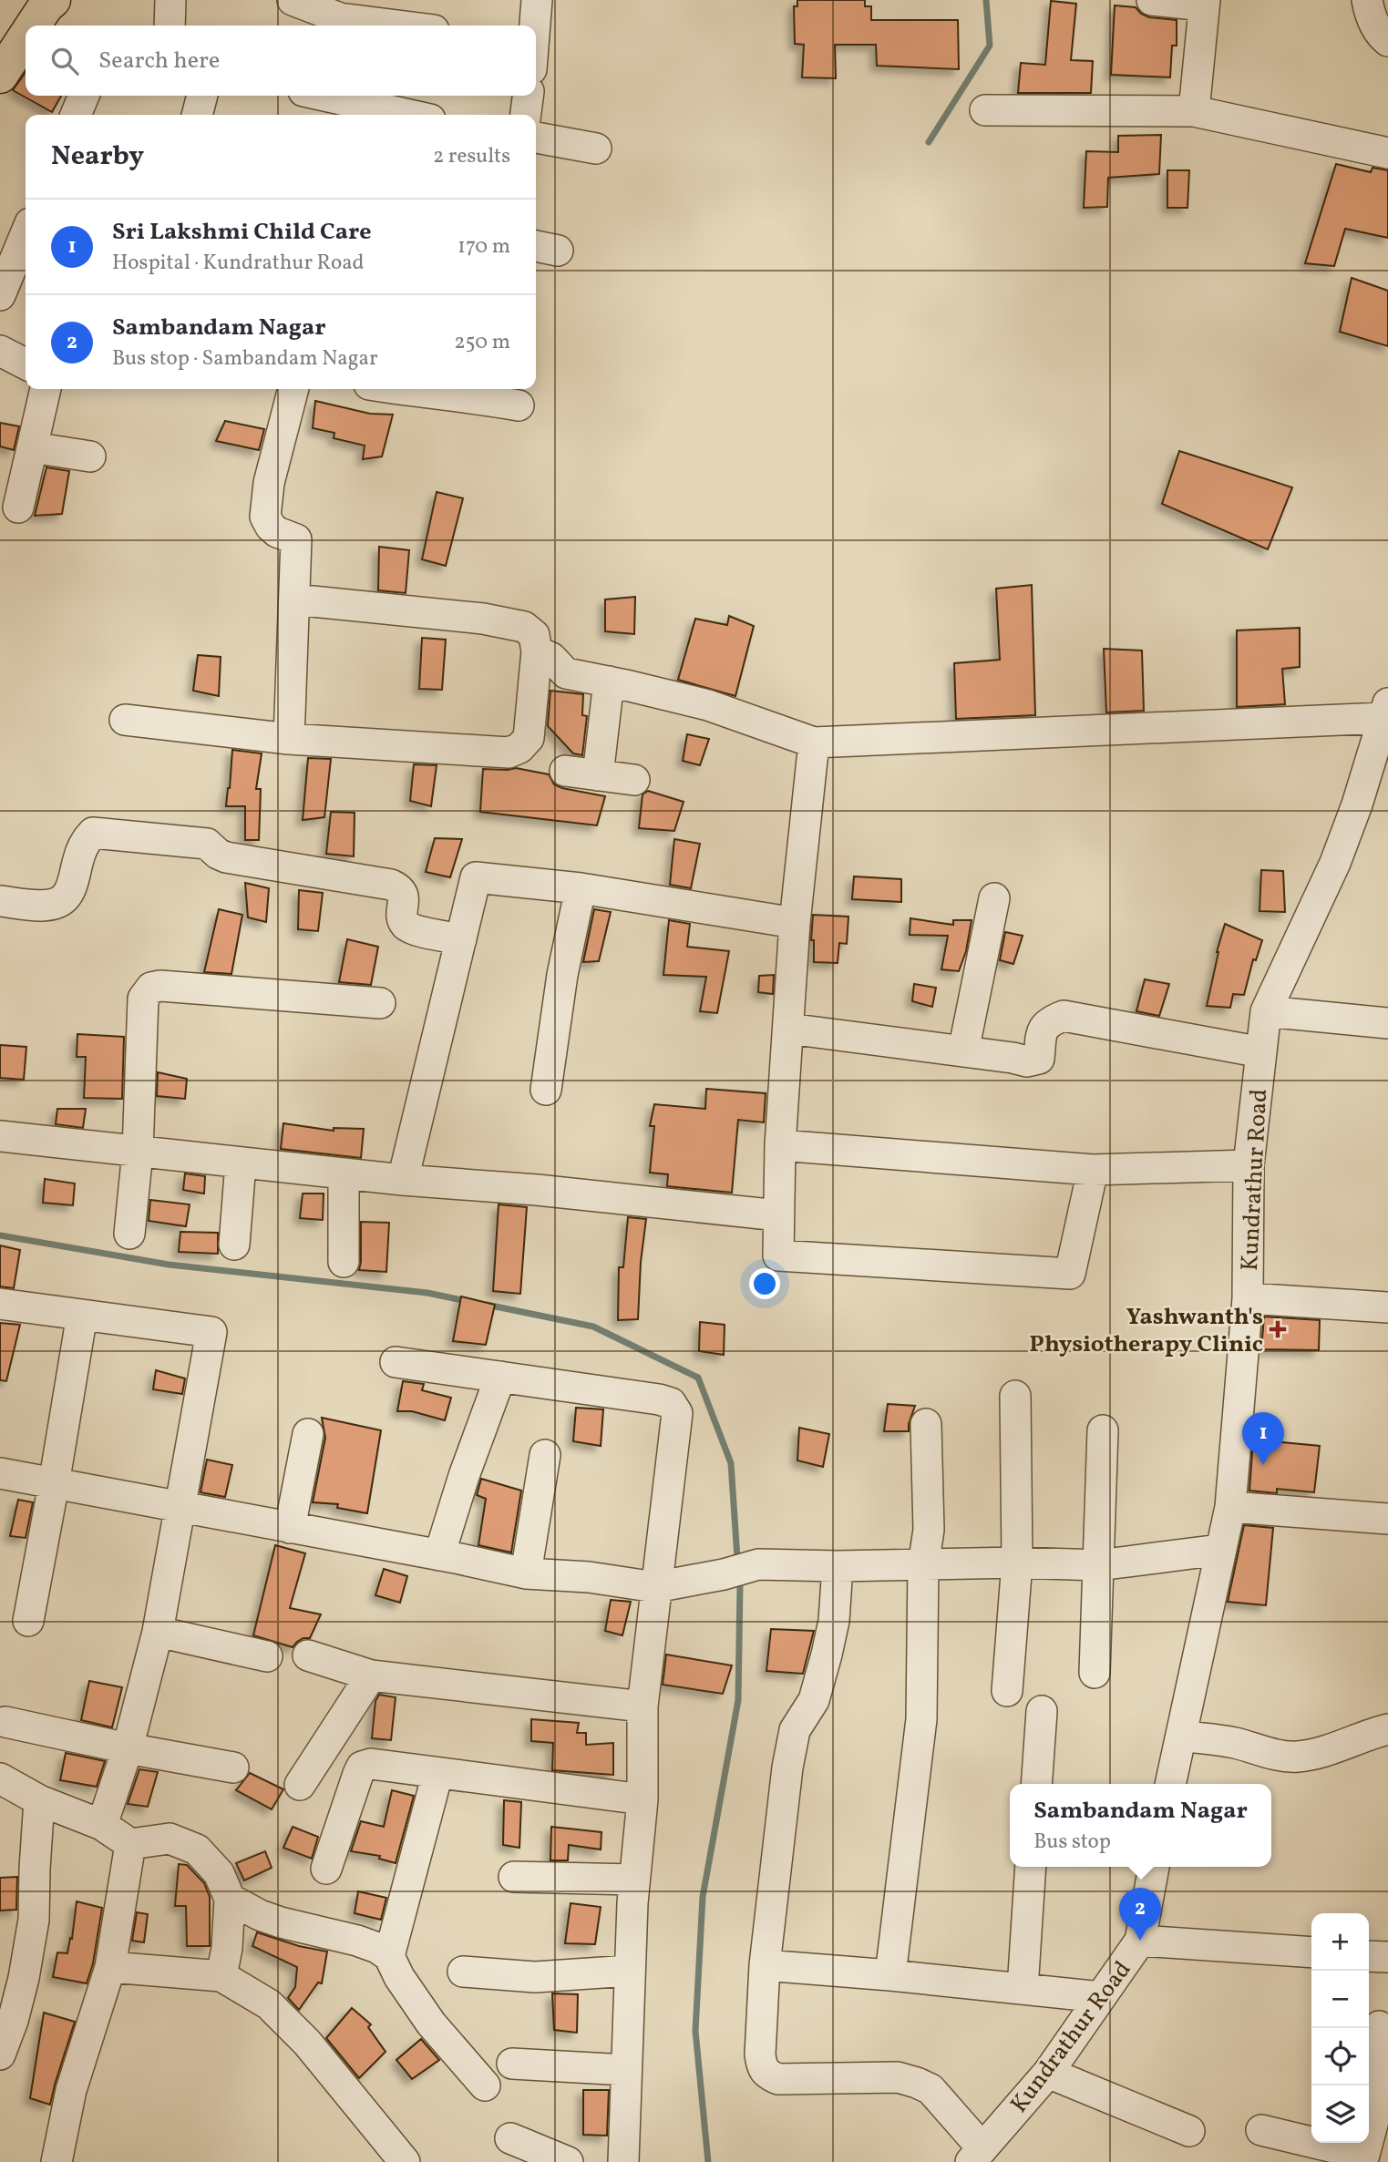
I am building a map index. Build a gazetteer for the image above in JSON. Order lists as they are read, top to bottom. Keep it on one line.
{"streets":{"street":["Kundrathur Road"]},"places":{"health":["Yashwanth's Physiotherapy Clinic"]},"page":{"search":"Search here","heading":["Nearby","2 results"],"list":[{"mark":"1","name":"Sri Lakshmi Child Care","note":"Hospital · Kundrathur Road","value":"170 m"},{"mark":"2","name":"Sambandam Nagar","note":"Bus stop · Sambandam Nagar","value":"250 m"}],"pins":["1","2"],"popup":["Sambandam Nagar","Bus stop"],"map_buttons":["+","−"]}}
